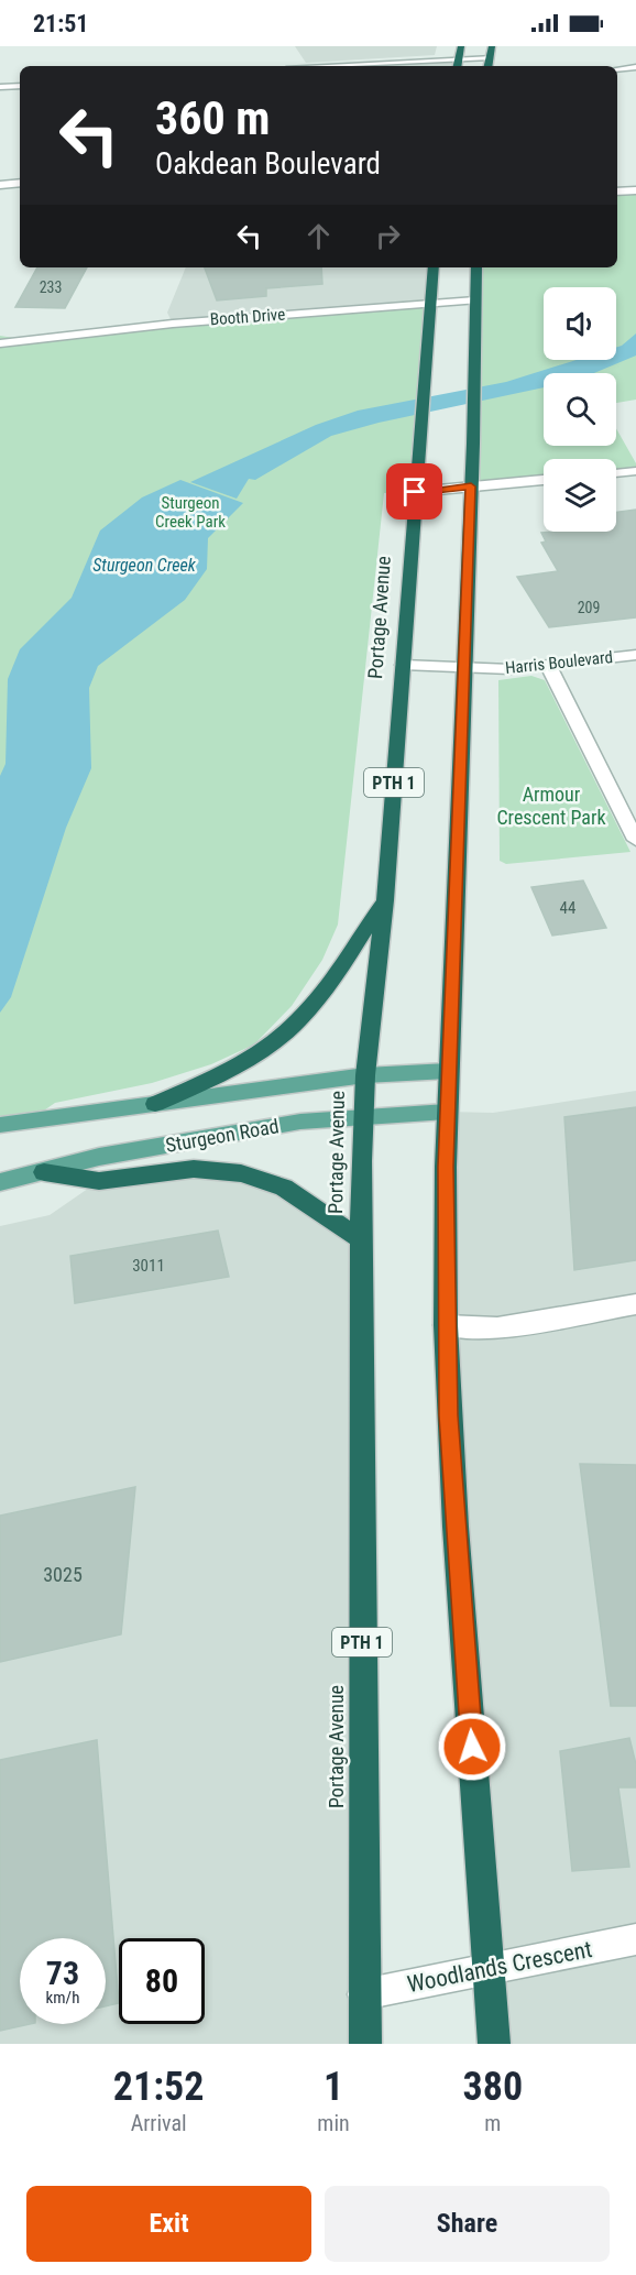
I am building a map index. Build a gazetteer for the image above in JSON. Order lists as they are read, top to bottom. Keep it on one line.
{"streets":{"highway":["Portage Avenue","PTH 1"],"main road":["Sturgeon Road"],"street":["Booth Drive","Harris Boulevard","Woodlands Crescent"]},"crossings":[["Booth Drive","Portage Avenue"],["Portage Avenue","Harris Boulevard"],["Portage Avenue","Sturgeon Road"],["Portage Avenue","Woodlands Crescent"]],"water":["Sturgeon Creek"],"parks":["Sturgeon Creek Park","Armour Crescent Park"],"house_numbers":["233","209","44","3011","3025"],"page":{"status":"21:51","turn":["360 m","Oakdean Boulevard"],"speed":"73 km/h","limit":"80","eta":["21:52","Arrival","1","min","380","m"],"buttons":["Exit","Share"]}}
